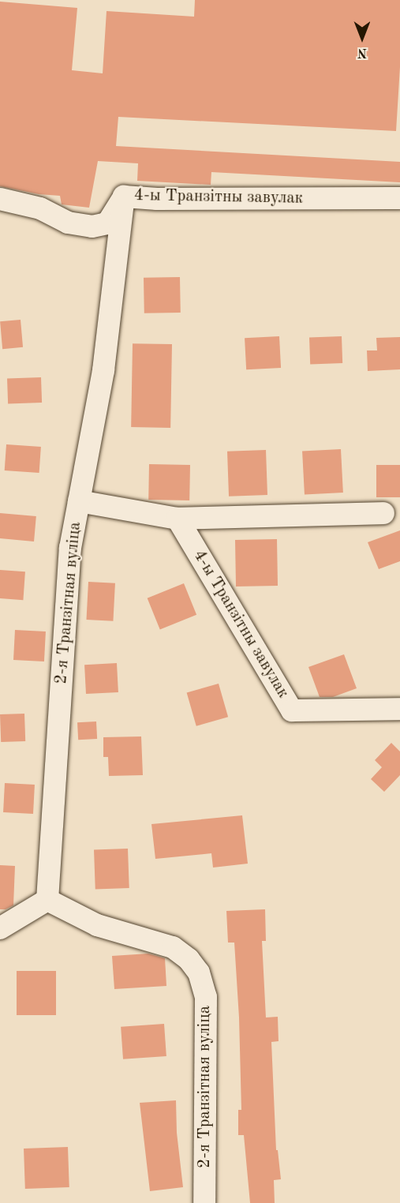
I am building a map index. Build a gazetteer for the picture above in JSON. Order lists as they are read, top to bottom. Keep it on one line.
{"streets":{"street":["4-ы Транзітны завулак","2-я Транзітная вуліца"]},"crossings":[["4-ы Транзітны завулак","2-я Транзітная вуліца"]],"north":"bottom"}
